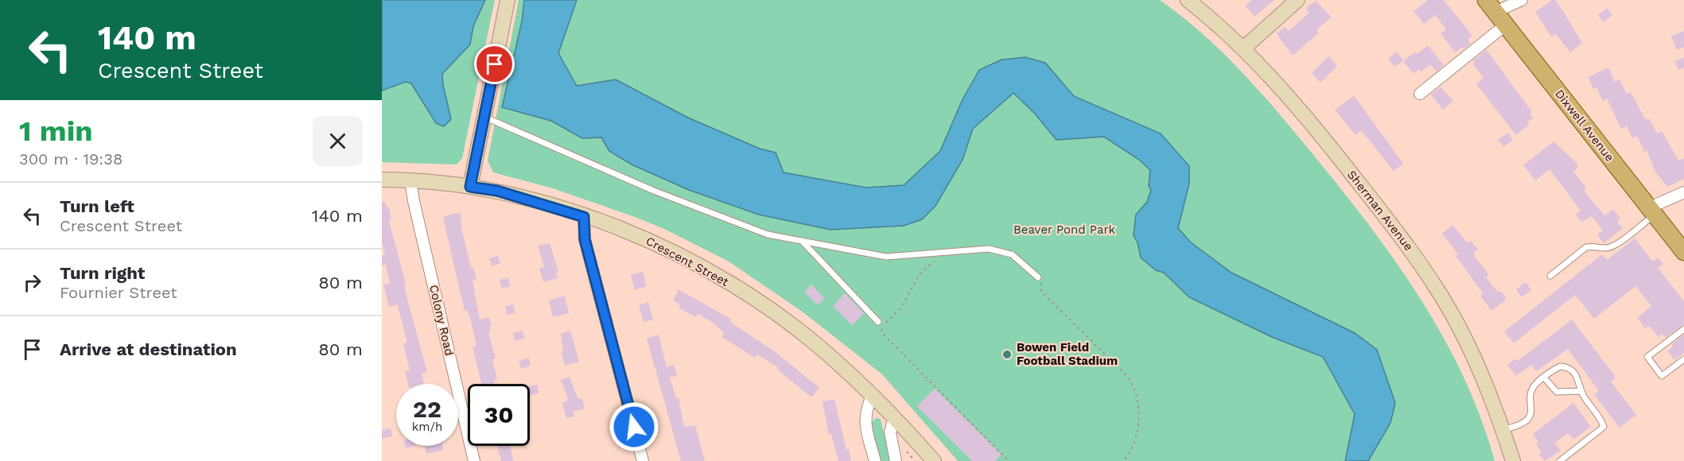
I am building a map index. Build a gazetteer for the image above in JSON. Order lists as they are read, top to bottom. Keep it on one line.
{"streets":{"main road":["Dixwell Avenue"],"street":["Sherman Avenue","Crescent Street","Colony Road"]},"crossings":[["Crescent Street","Colony Road"]],"parks":["Beaver Pond Park"],"places":["Bowen Field Football Stadium"],"page":{"turn":["140 m","Crescent Street"],"heading":["1 min","300 m · 19:38"],"list":[{"name":"Turn left","note":"Crescent Street","value":"140 m"},{"name":"Turn right","note":"Fournier Street","value":"80 m"},{"name":"Arrive at destination","value":"80 m"}],"speed":"22 km/h","limit":"30"}}
